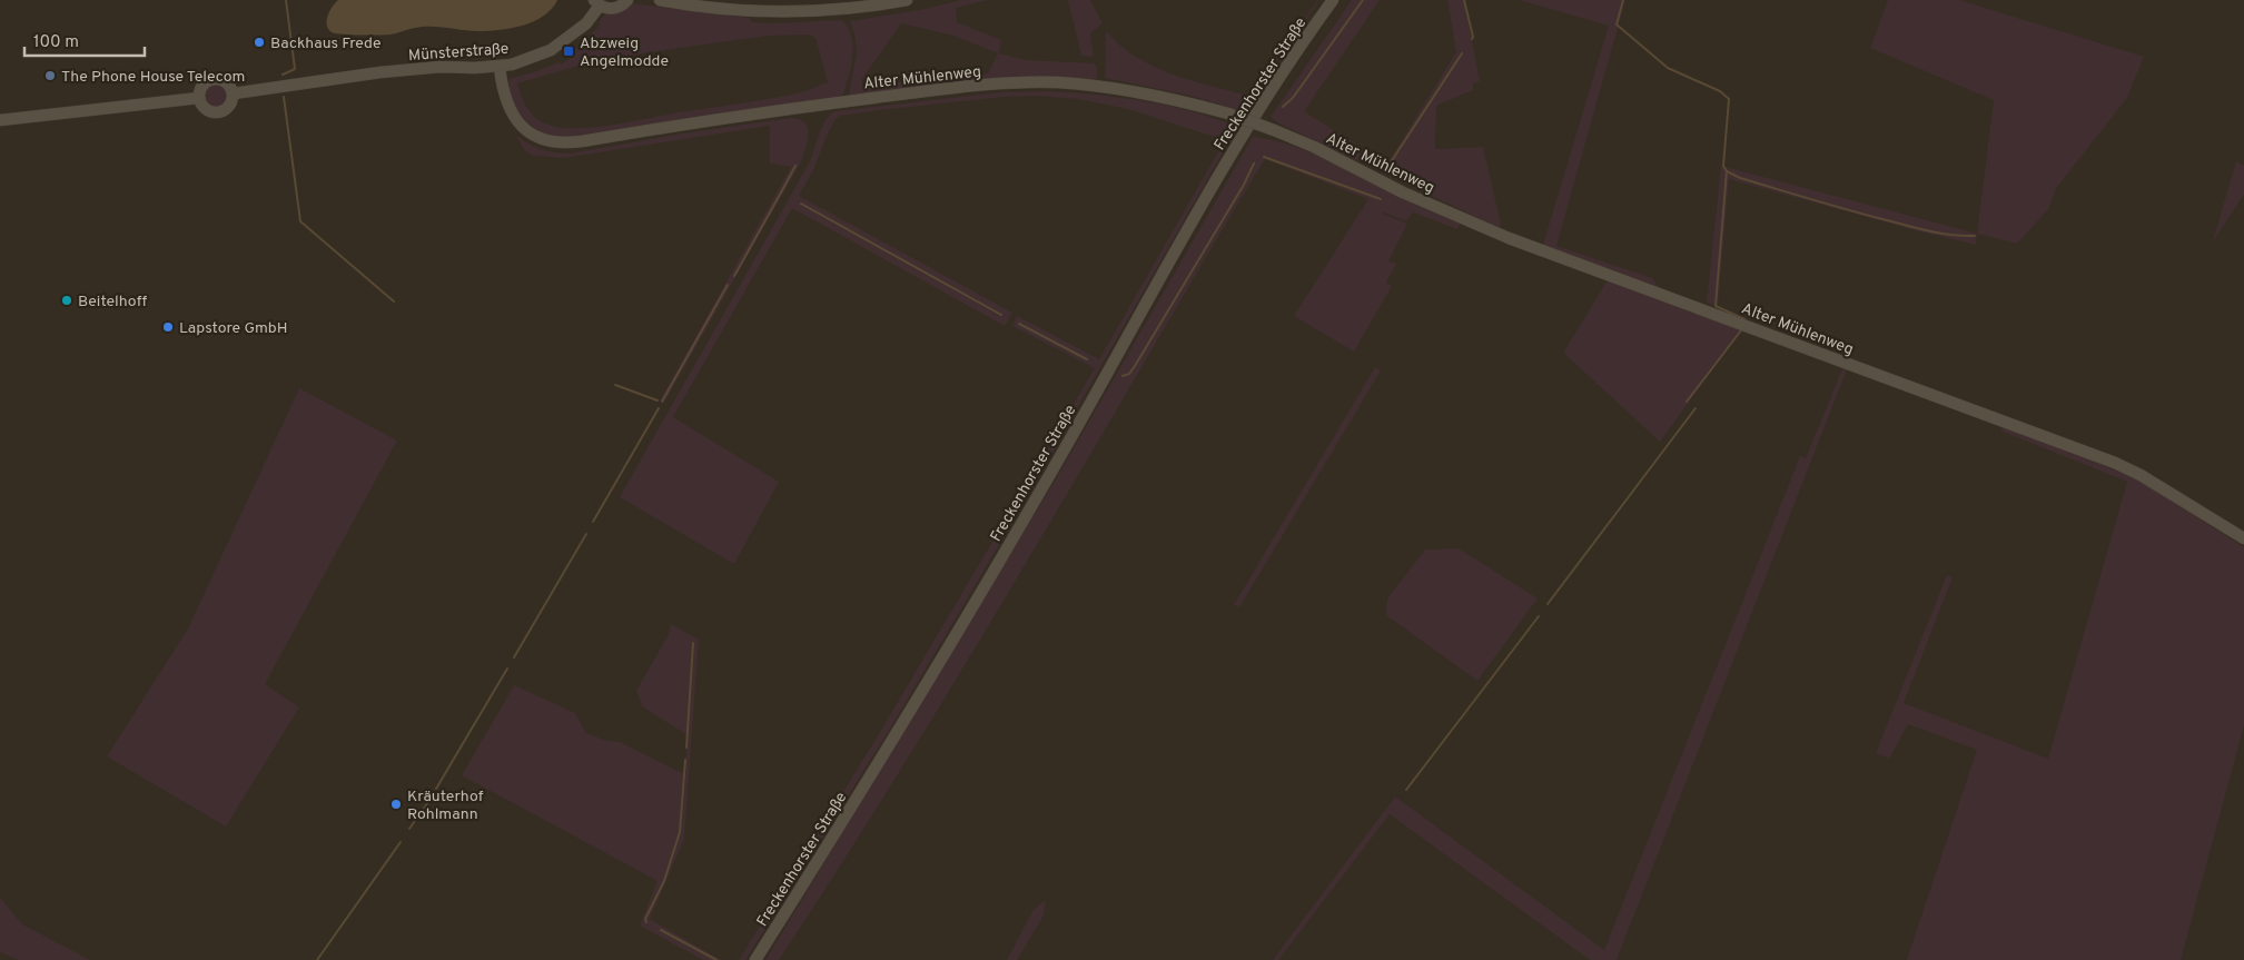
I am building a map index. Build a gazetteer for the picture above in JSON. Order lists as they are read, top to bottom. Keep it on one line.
{"streets":{"street":["Münsterstraße","Alter Mühlenweg","Freckenhorster Straße"]},"crossings":[["Münsterstraße","Alter Mühlenweg"]],"places":{"other":["Backhaus Frede","The Phone House Telecom","Beitelhoff","Lapstore GmbH","Kräuterhof Rohlmann"],"transit":["Abzweig Angelmodde"]},"scale_bar":"100 m"}
